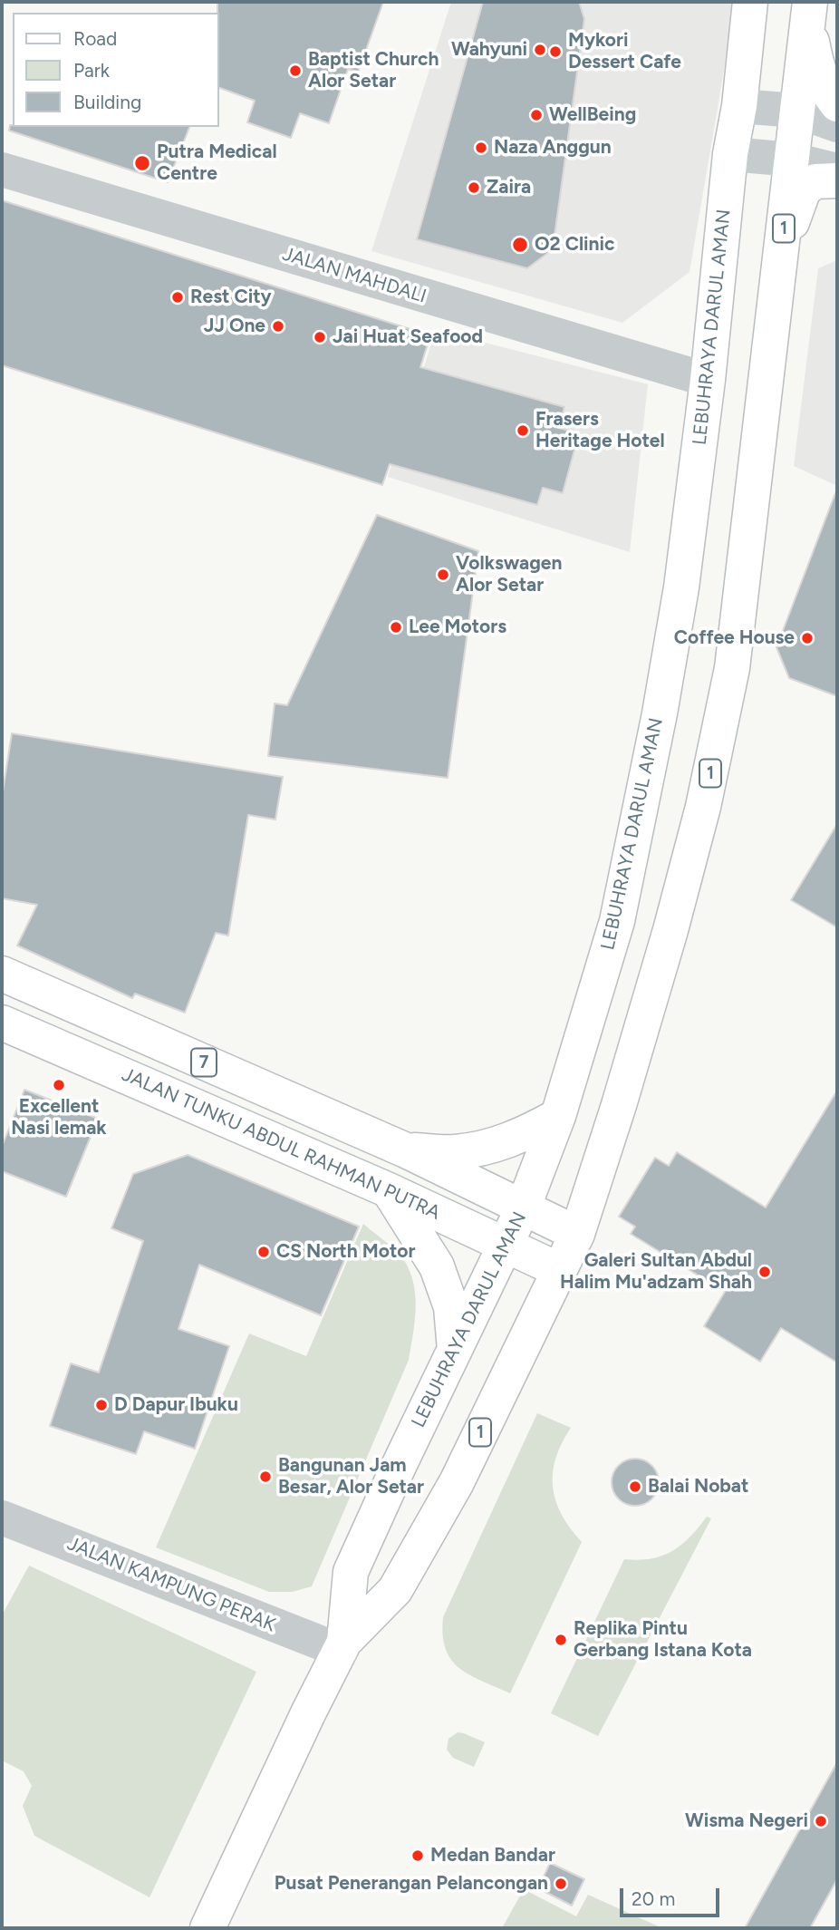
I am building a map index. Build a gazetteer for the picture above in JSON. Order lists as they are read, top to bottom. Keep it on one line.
{"streets":{"main road":["1","LEBUHRAYA DARUL AMAN","7","JALAN TUNKU ABDUL RAHMAN PUTRA"],"street":["JALAN MAHDALI","JALAN KAMPUNG PERAK"]},"crossings":[["1","LEBUHRAYA DARUL AMAN"],["1","7"],["1","JALAN TUNKU ABDUL RAHMAN PUTRA"],["1","JALAN KAMPUNG PERAK"],["JALAN MAHDALI","LEBUHRAYA DARUL AMAN"],["LEBUHRAYA DARUL AMAN","7"],["LEBUHRAYA DARUL AMAN","JALAN TUNKU ABDUL RAHMAN PUTRA"],["LEBUHRAYA DARUL AMAN","JALAN KAMPUNG PERAK"]],"places":["Wahyuni","Mykori Dessert Cafe","Baptist Church Alor Setar","WellBeing","Naza Anggun","Putra Medical Centre","Zaira","O2 Clinic","Rest City","JJ One","Jai Huat Seafood","Frasers Heritage Hotel","Volkswagen Alor Setar","Lee Motors","Coffee House","Excellent Nasi lemak","CS North Motor","Galeri Sultan Abdul Halim Mu'adzam Shah","D Dapur Ibuku","Bangunan Jam Besar, Alor Setar","Balai Nobat","Replika Pintu Gerbang Istana Kota","Wisma Negeri","Medan Bandar","Pusat Penerangan Pelancongan"],"legend":["Road","Park","Building"],"scale_bar":"20 m"}
